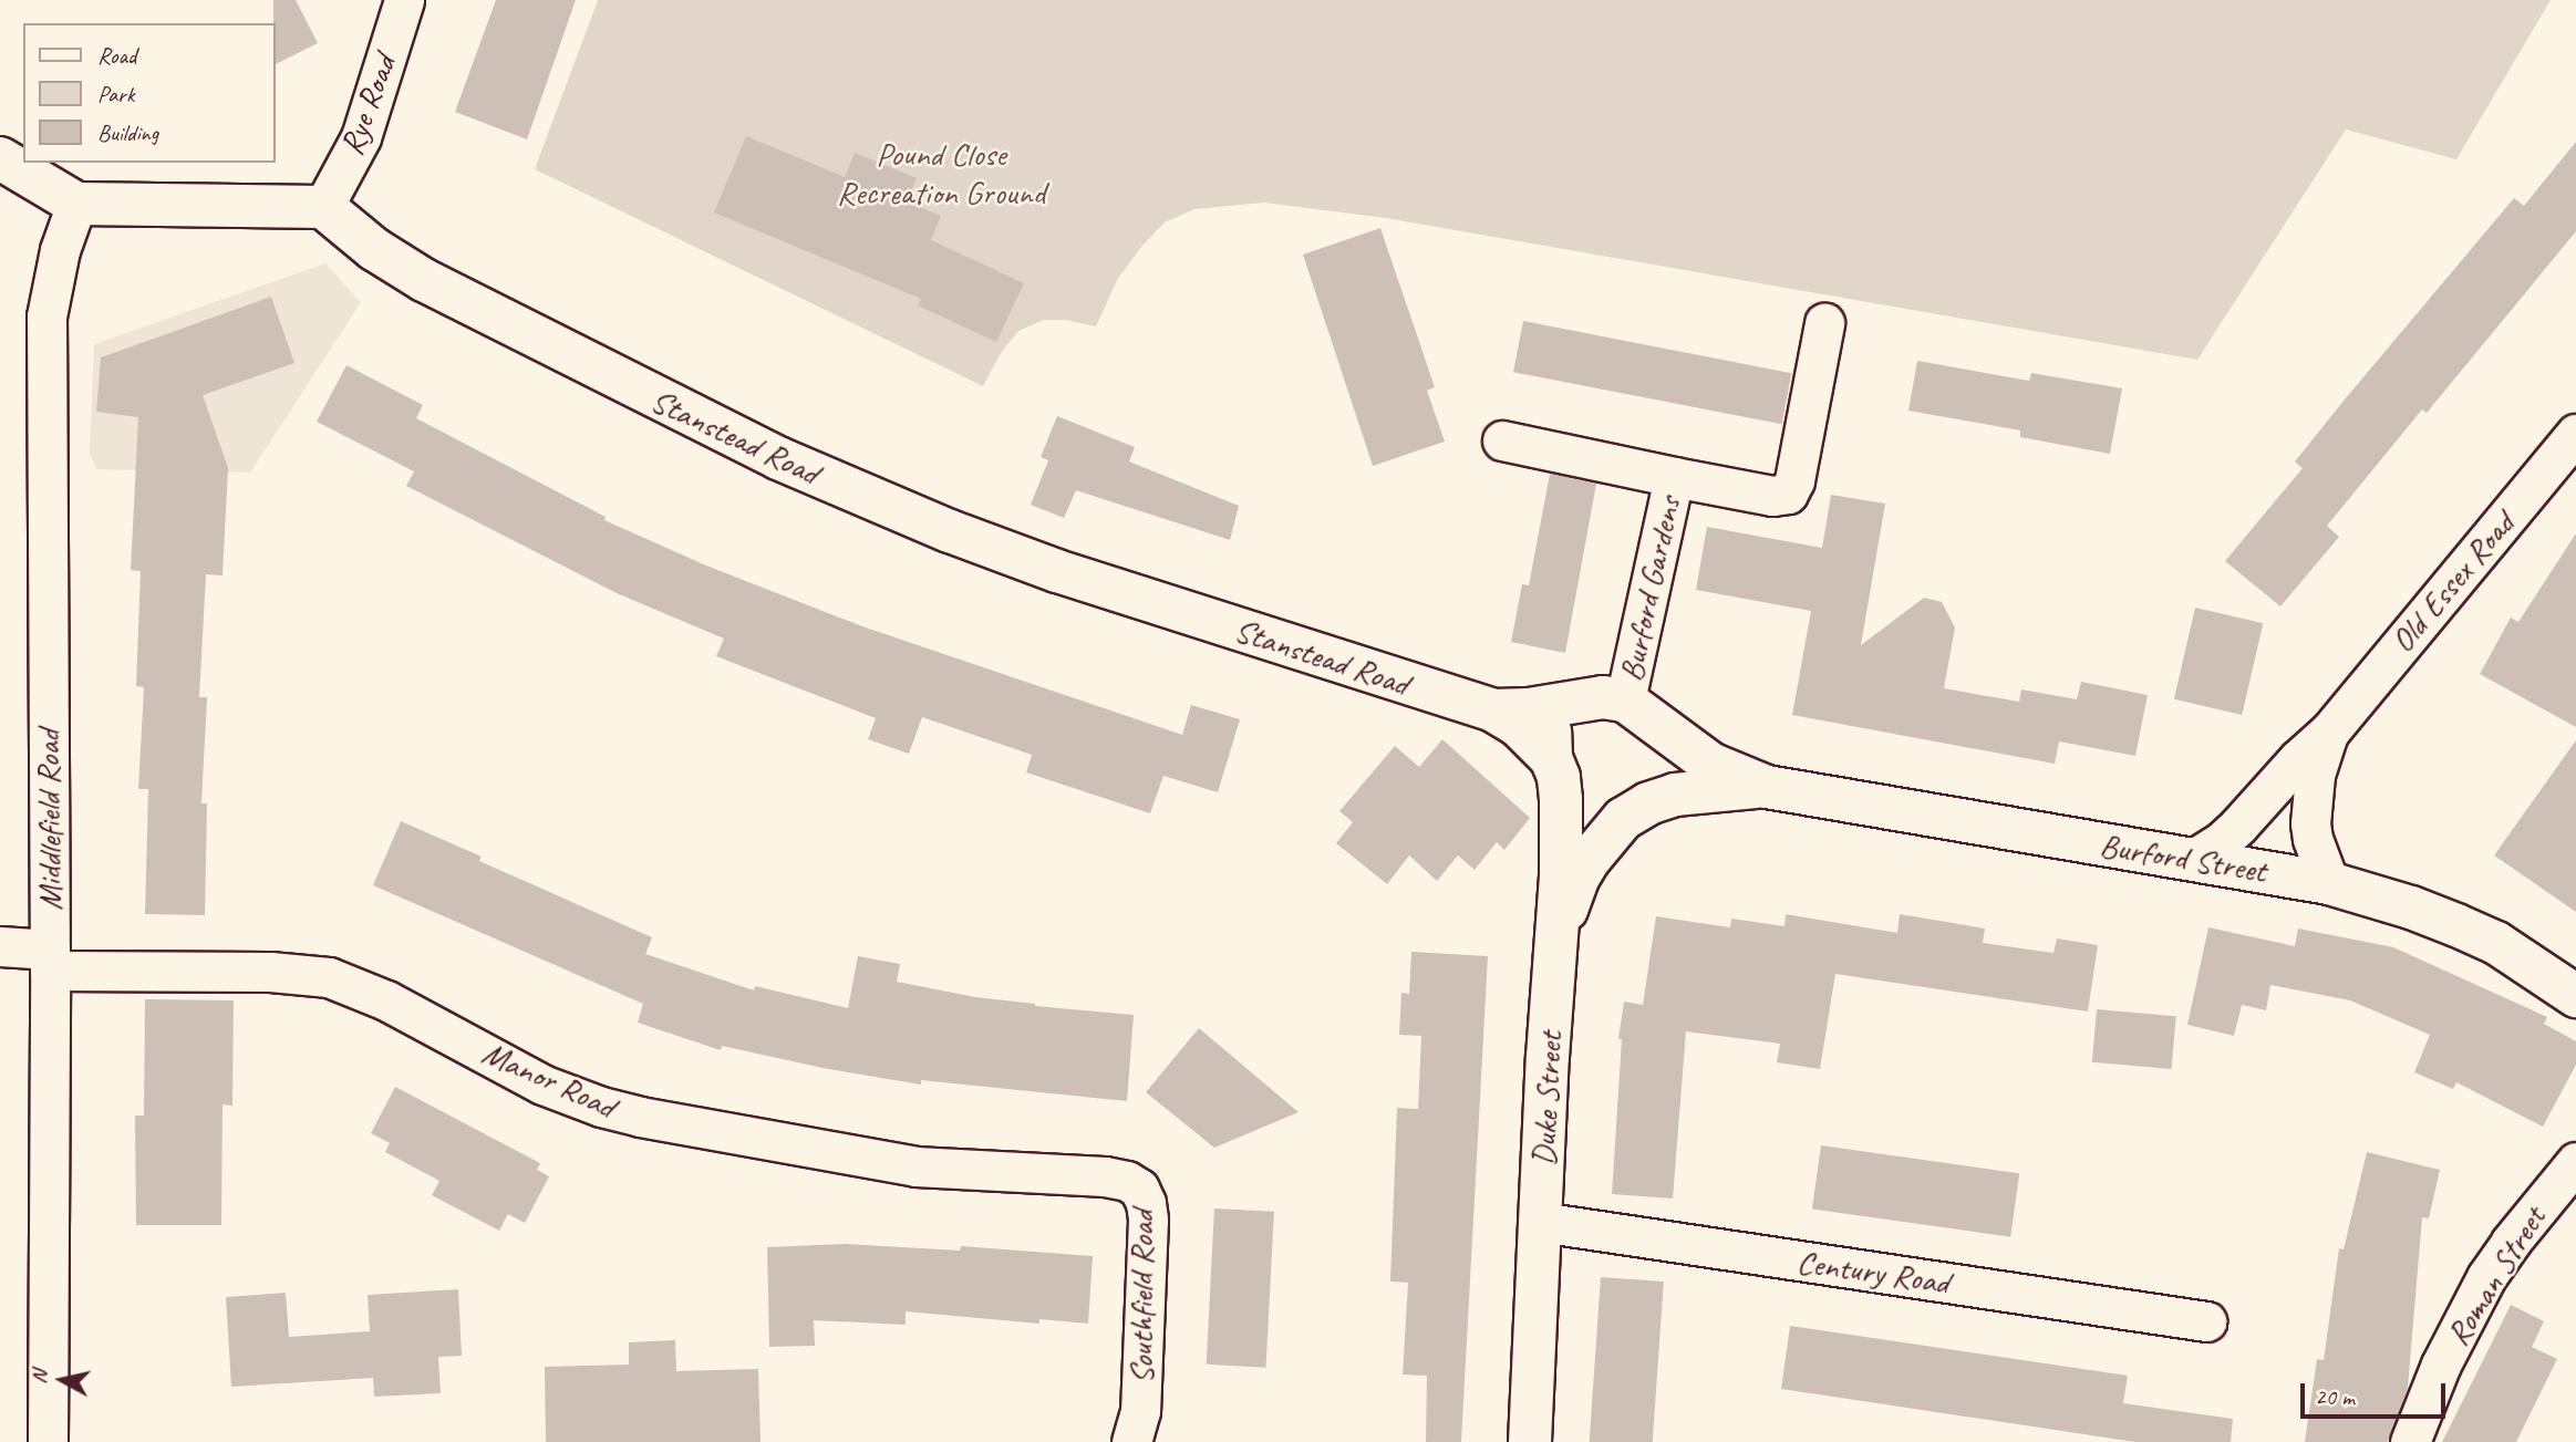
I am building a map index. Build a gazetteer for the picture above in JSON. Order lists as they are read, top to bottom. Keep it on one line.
{"streets":{"street":["Rye Road","Stanstead Road","Old Essex Road","Burford Gardens","Middlefield Road","Burford Street","Manor Road","Duke Street","Century Road","Roman Street","Southfield Road"]},"crossings":[["Rye Road","Stanstead Road"],["Old Essex Road","Burford Street"],["Burford Gardens","Burford Street"],["Middlefield Road","Manor Road"],["Burford Street","Duke Street"],["Manor Road","Southfield Road"],["Duke Street","Century Road"]],"parks":["Pound Close Recreation Ground"],"legend":["Road","Park","Building"],"scale_bar":"20 m","north":"left"}
